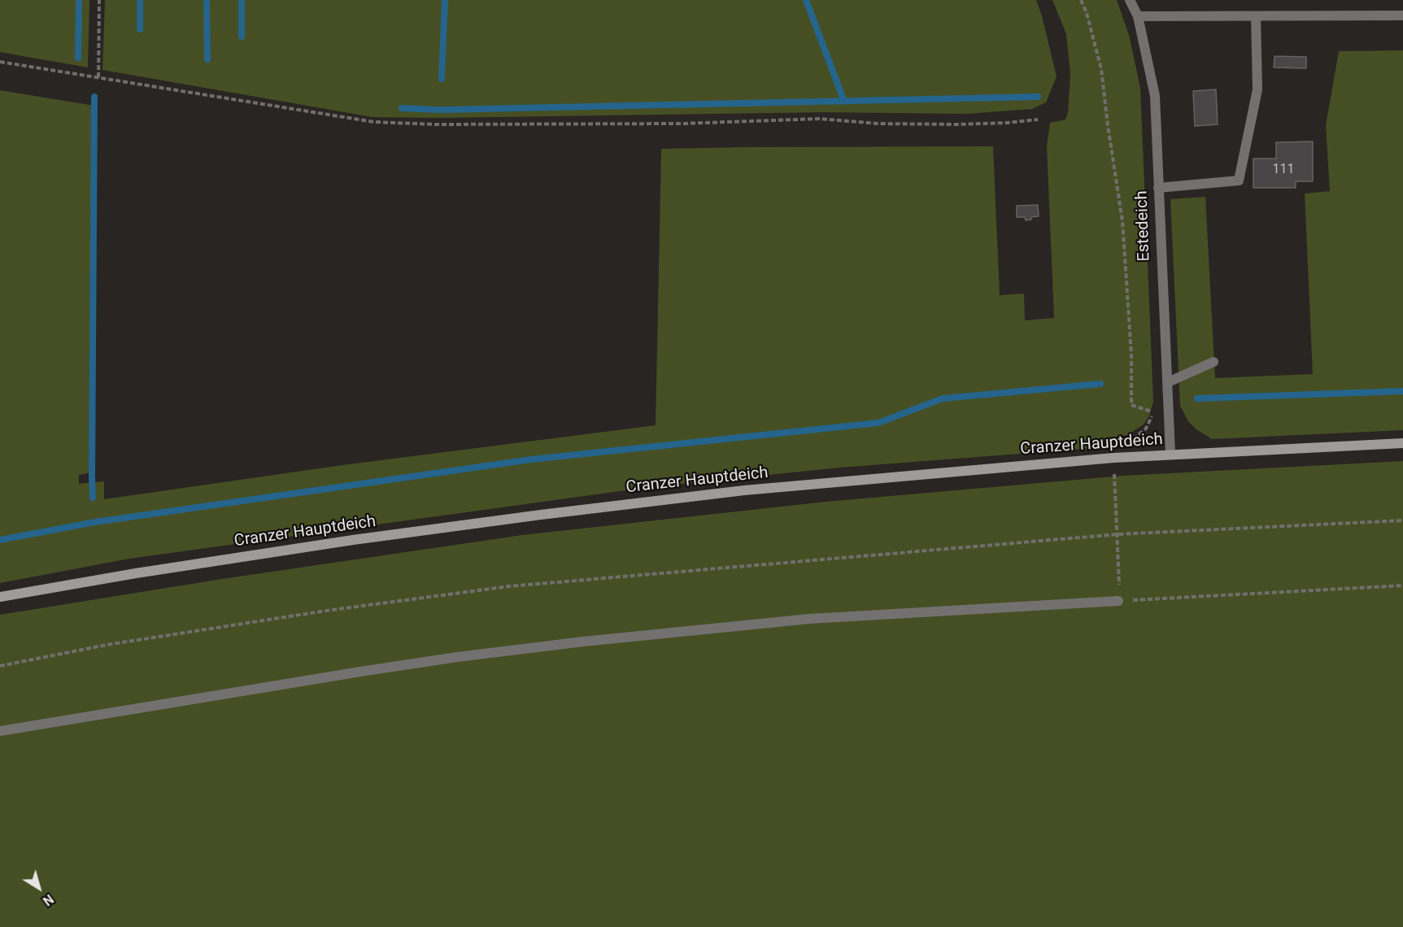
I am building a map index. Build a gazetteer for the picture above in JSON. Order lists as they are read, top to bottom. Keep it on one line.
{"streets":{"main road":["Cranzer Hauptdeich"],"street":["Estedeich"]},"crossings":[["Estedeich","Cranzer Hauptdeich"]],"house_numbers":["111"],"north":"bottom right"}
